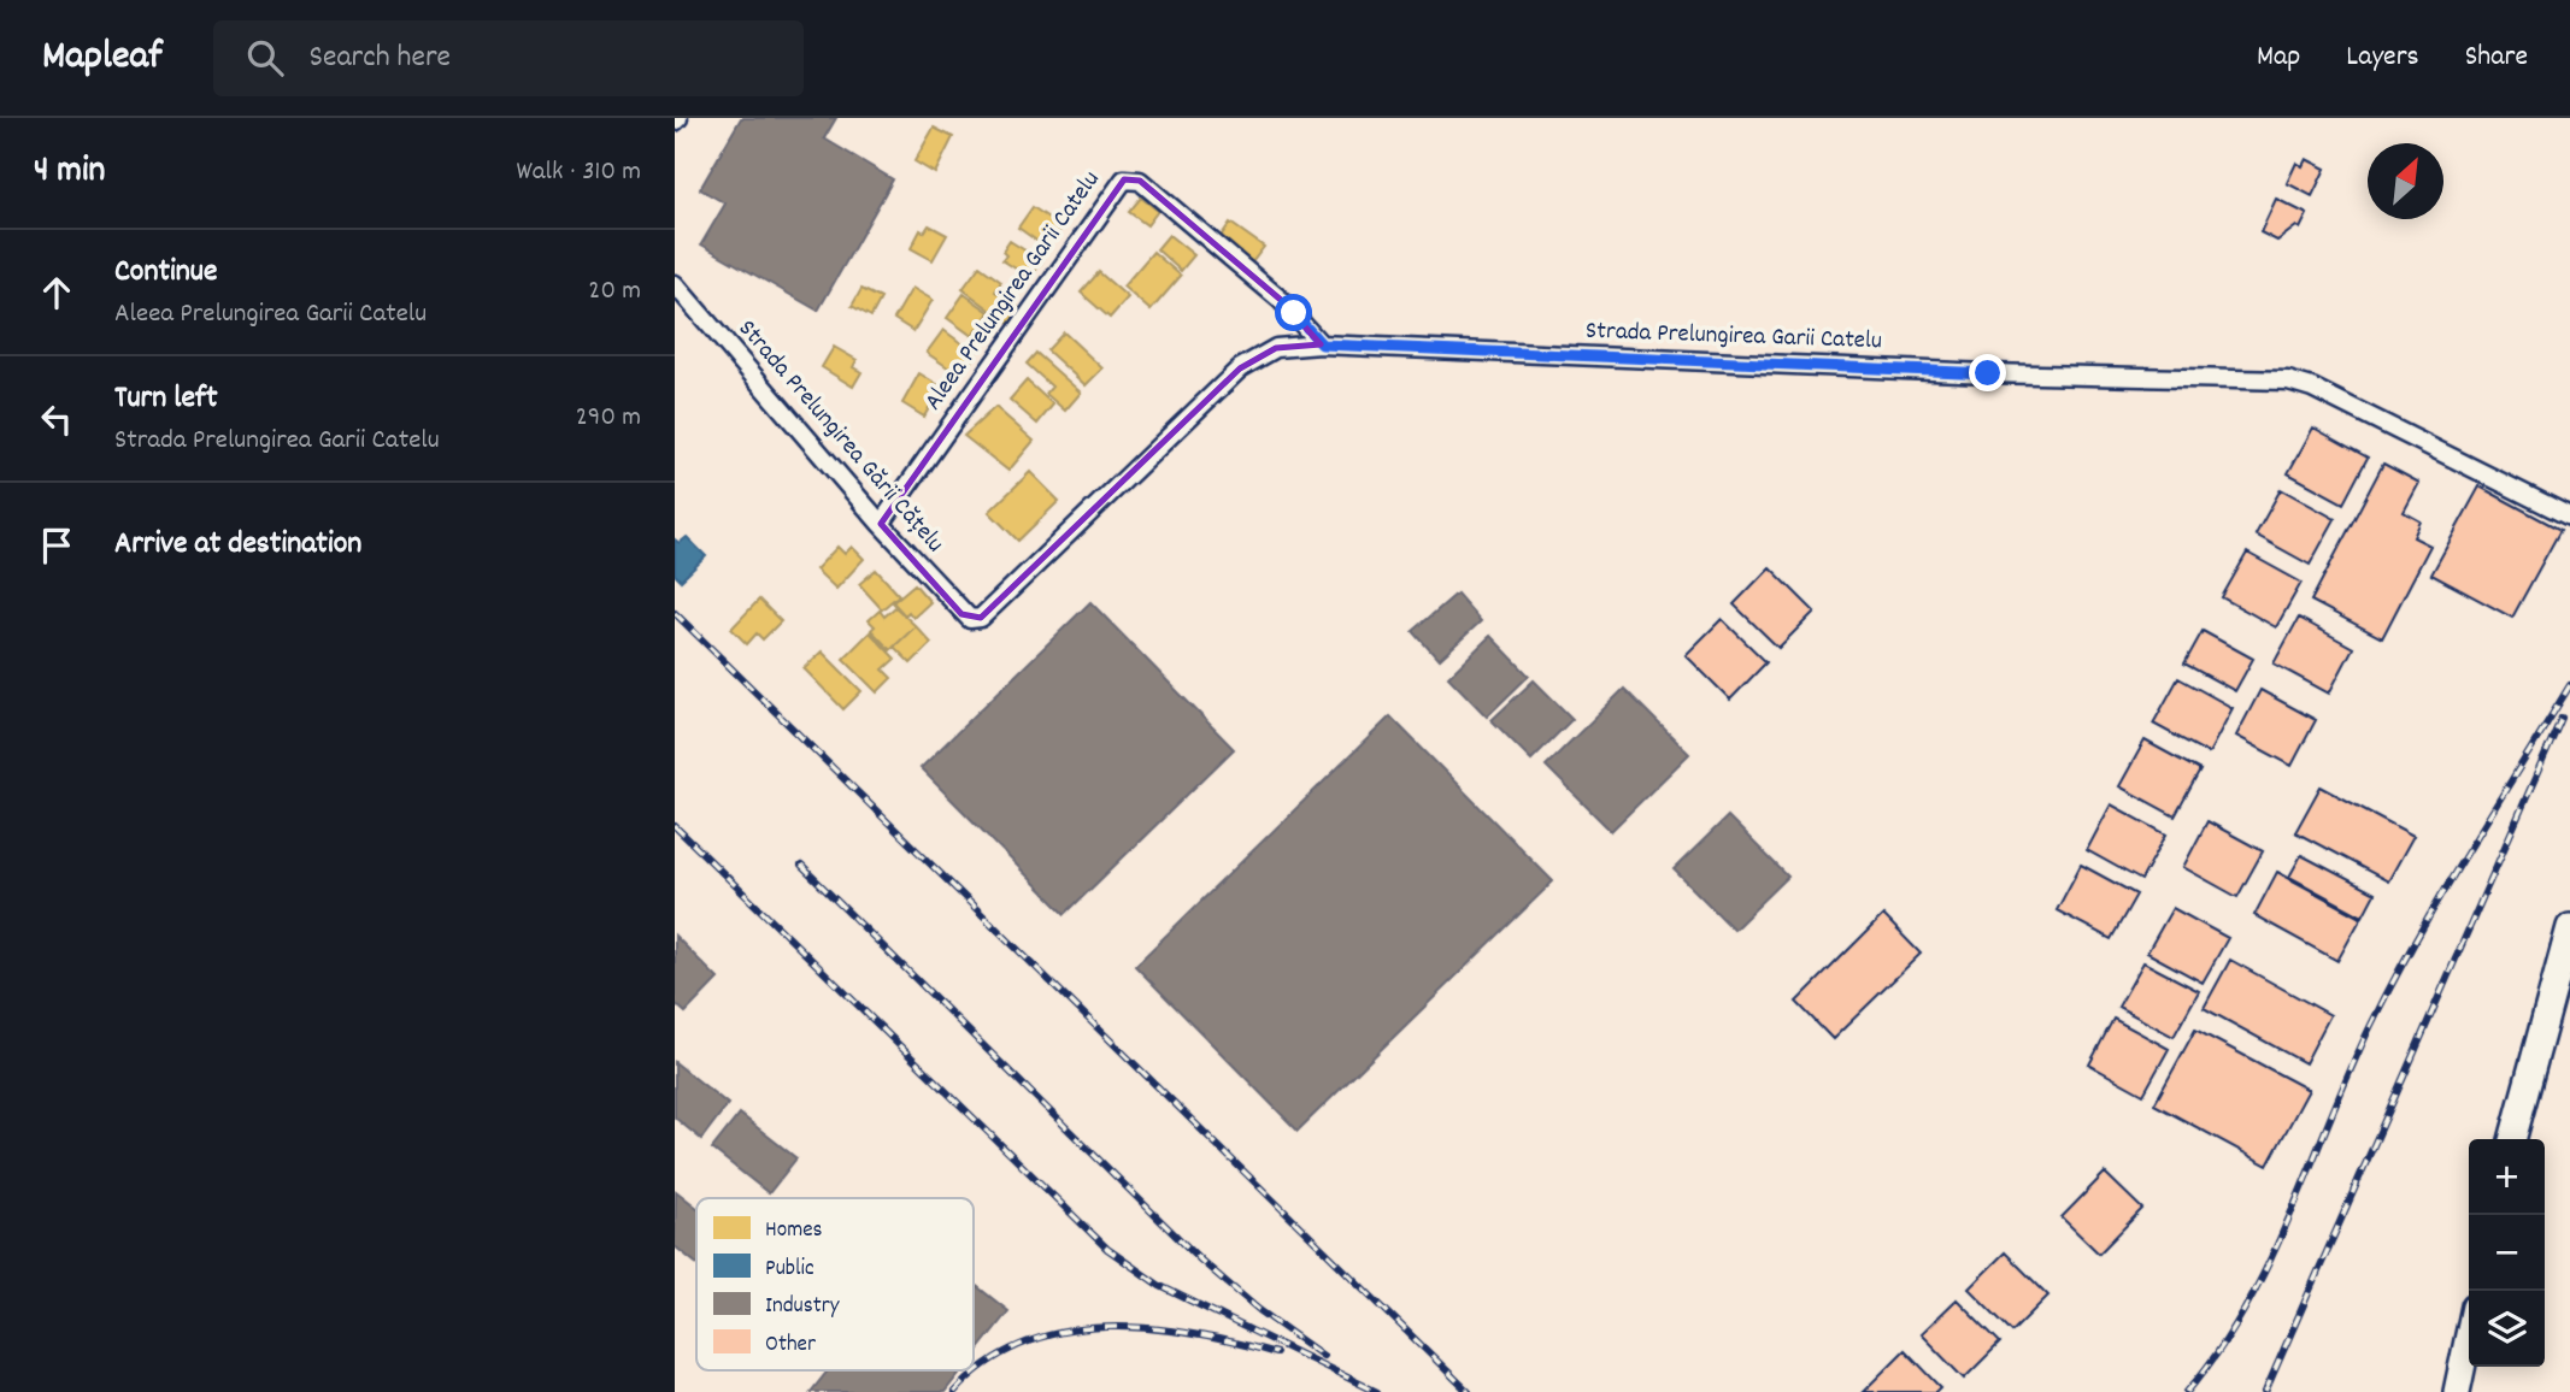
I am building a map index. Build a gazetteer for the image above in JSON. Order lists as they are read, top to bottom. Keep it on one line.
{"streets":{"street":["Aleea Prelungirea Garii Catelu","Strada Prelungirea Garii Catelu","Strada Prelungirea Gării Cățelu"]},"crossings":[["Aleea Prelungirea Garii Catelu","Strada Prelungirea Garii Catelu"],["Aleea Prelungirea Garii Catelu","Strada Prelungirea Gării Cățelu"],["Strada Prelungirea Garii Catelu","Strada Prelungirea Gării Cățelu"]],"legend":["Homes","Public","Industry","Other"],"north":"top right","page":{"header":"Mapleaf","search":"Search here","nav":["Map","Layers","Share"],"heading":["4 min","Walk · 310 m"],"list":[["Continue","Aleea Prelungirea Garii Catelu","20 m"],["Turn left","Strada Prelungirea Garii Catelu","290 m"],"Arrive at destination"],"map_buttons":["+","−"]}}
